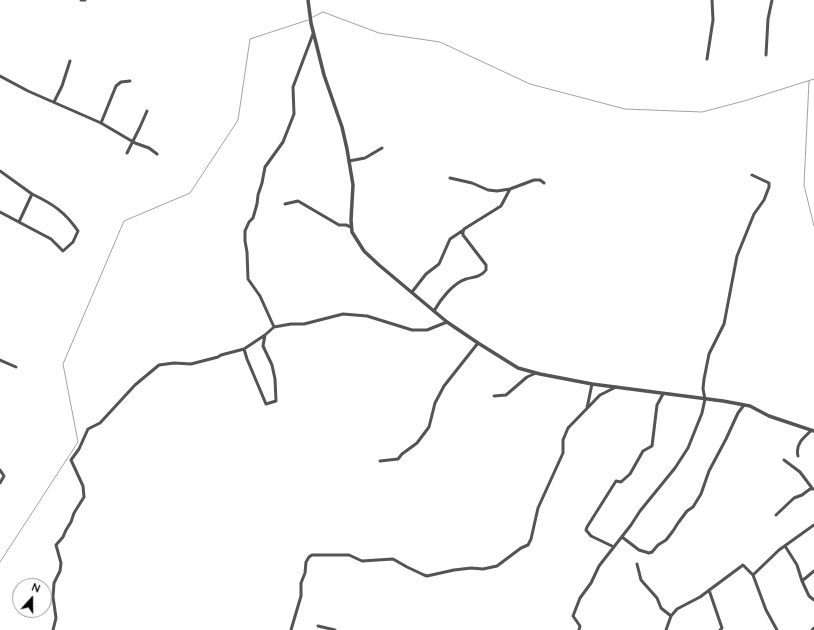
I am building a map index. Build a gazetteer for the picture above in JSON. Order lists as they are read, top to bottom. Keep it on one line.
{"north":"top"}
